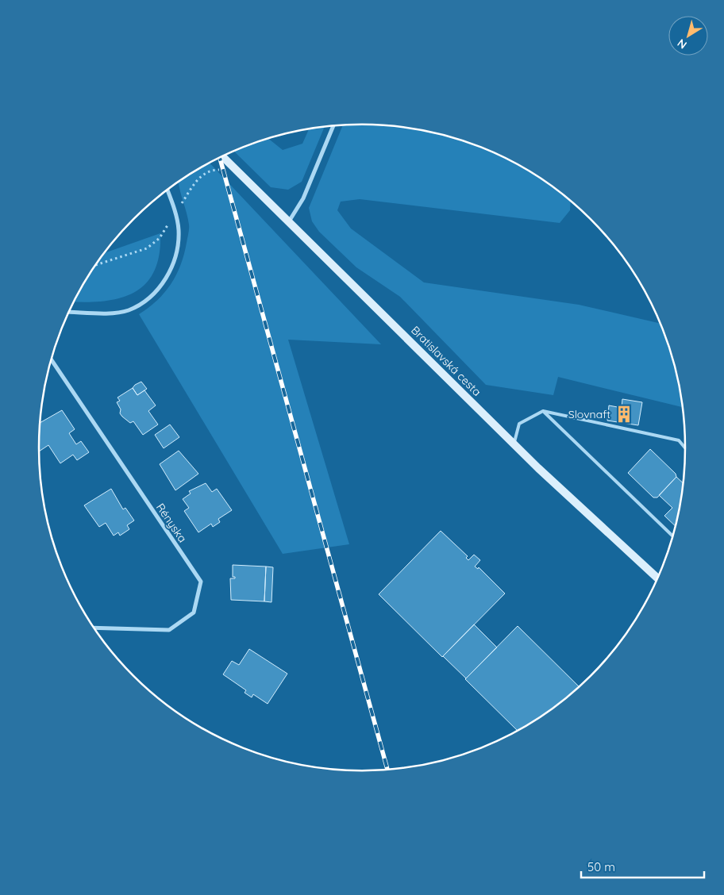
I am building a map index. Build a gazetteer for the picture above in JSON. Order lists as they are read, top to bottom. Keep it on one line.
{"streets":{"street":["Bratislavská cesta","Rényska"]},"places":{"building":["Slovnaft"]},"scale_bar":"50 m","north":"bottom left"}
